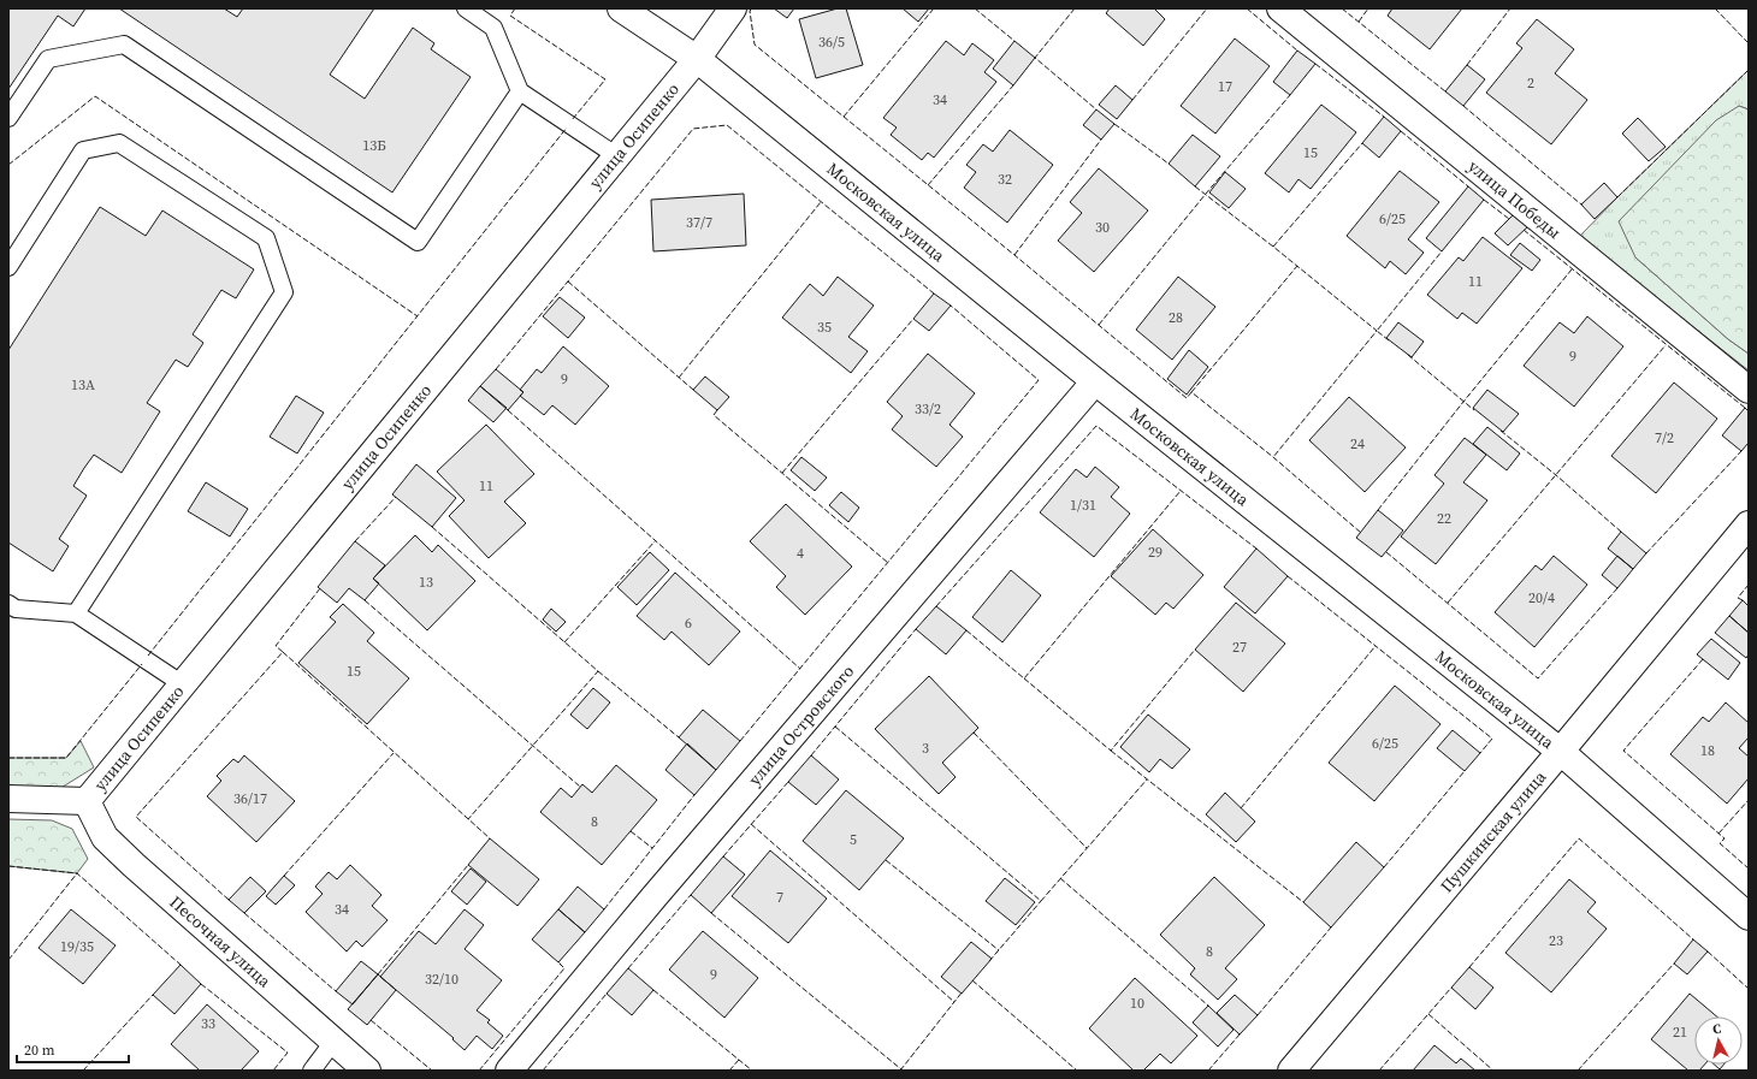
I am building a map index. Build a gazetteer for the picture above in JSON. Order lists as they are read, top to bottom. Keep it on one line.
{"streets":{"street":["улица Осипенко","улица Победы","Московская улица","улица Островского","Пушкинская улица","Песочная улица"]},"crossings":[["улица Осипенко","Московская улица"],["улица Осипенко","Песочная улица"],["Московская улица","улица Островского"],["Московская улица","Пушкинская улица"]],"house_numbers":["36/5","2","17","34","13Б","15","32","6/25","37/7","30","11","28","35","9","9","13А","33/2","7/2","24","11","1/31","22","29","4","13","20/4","6","27","15","6/25","3","18","36/17","8","5","7","34","23","19/35","8","9","32/10","10","33","21"],"scale_bar":"20 m","north":"top"}
